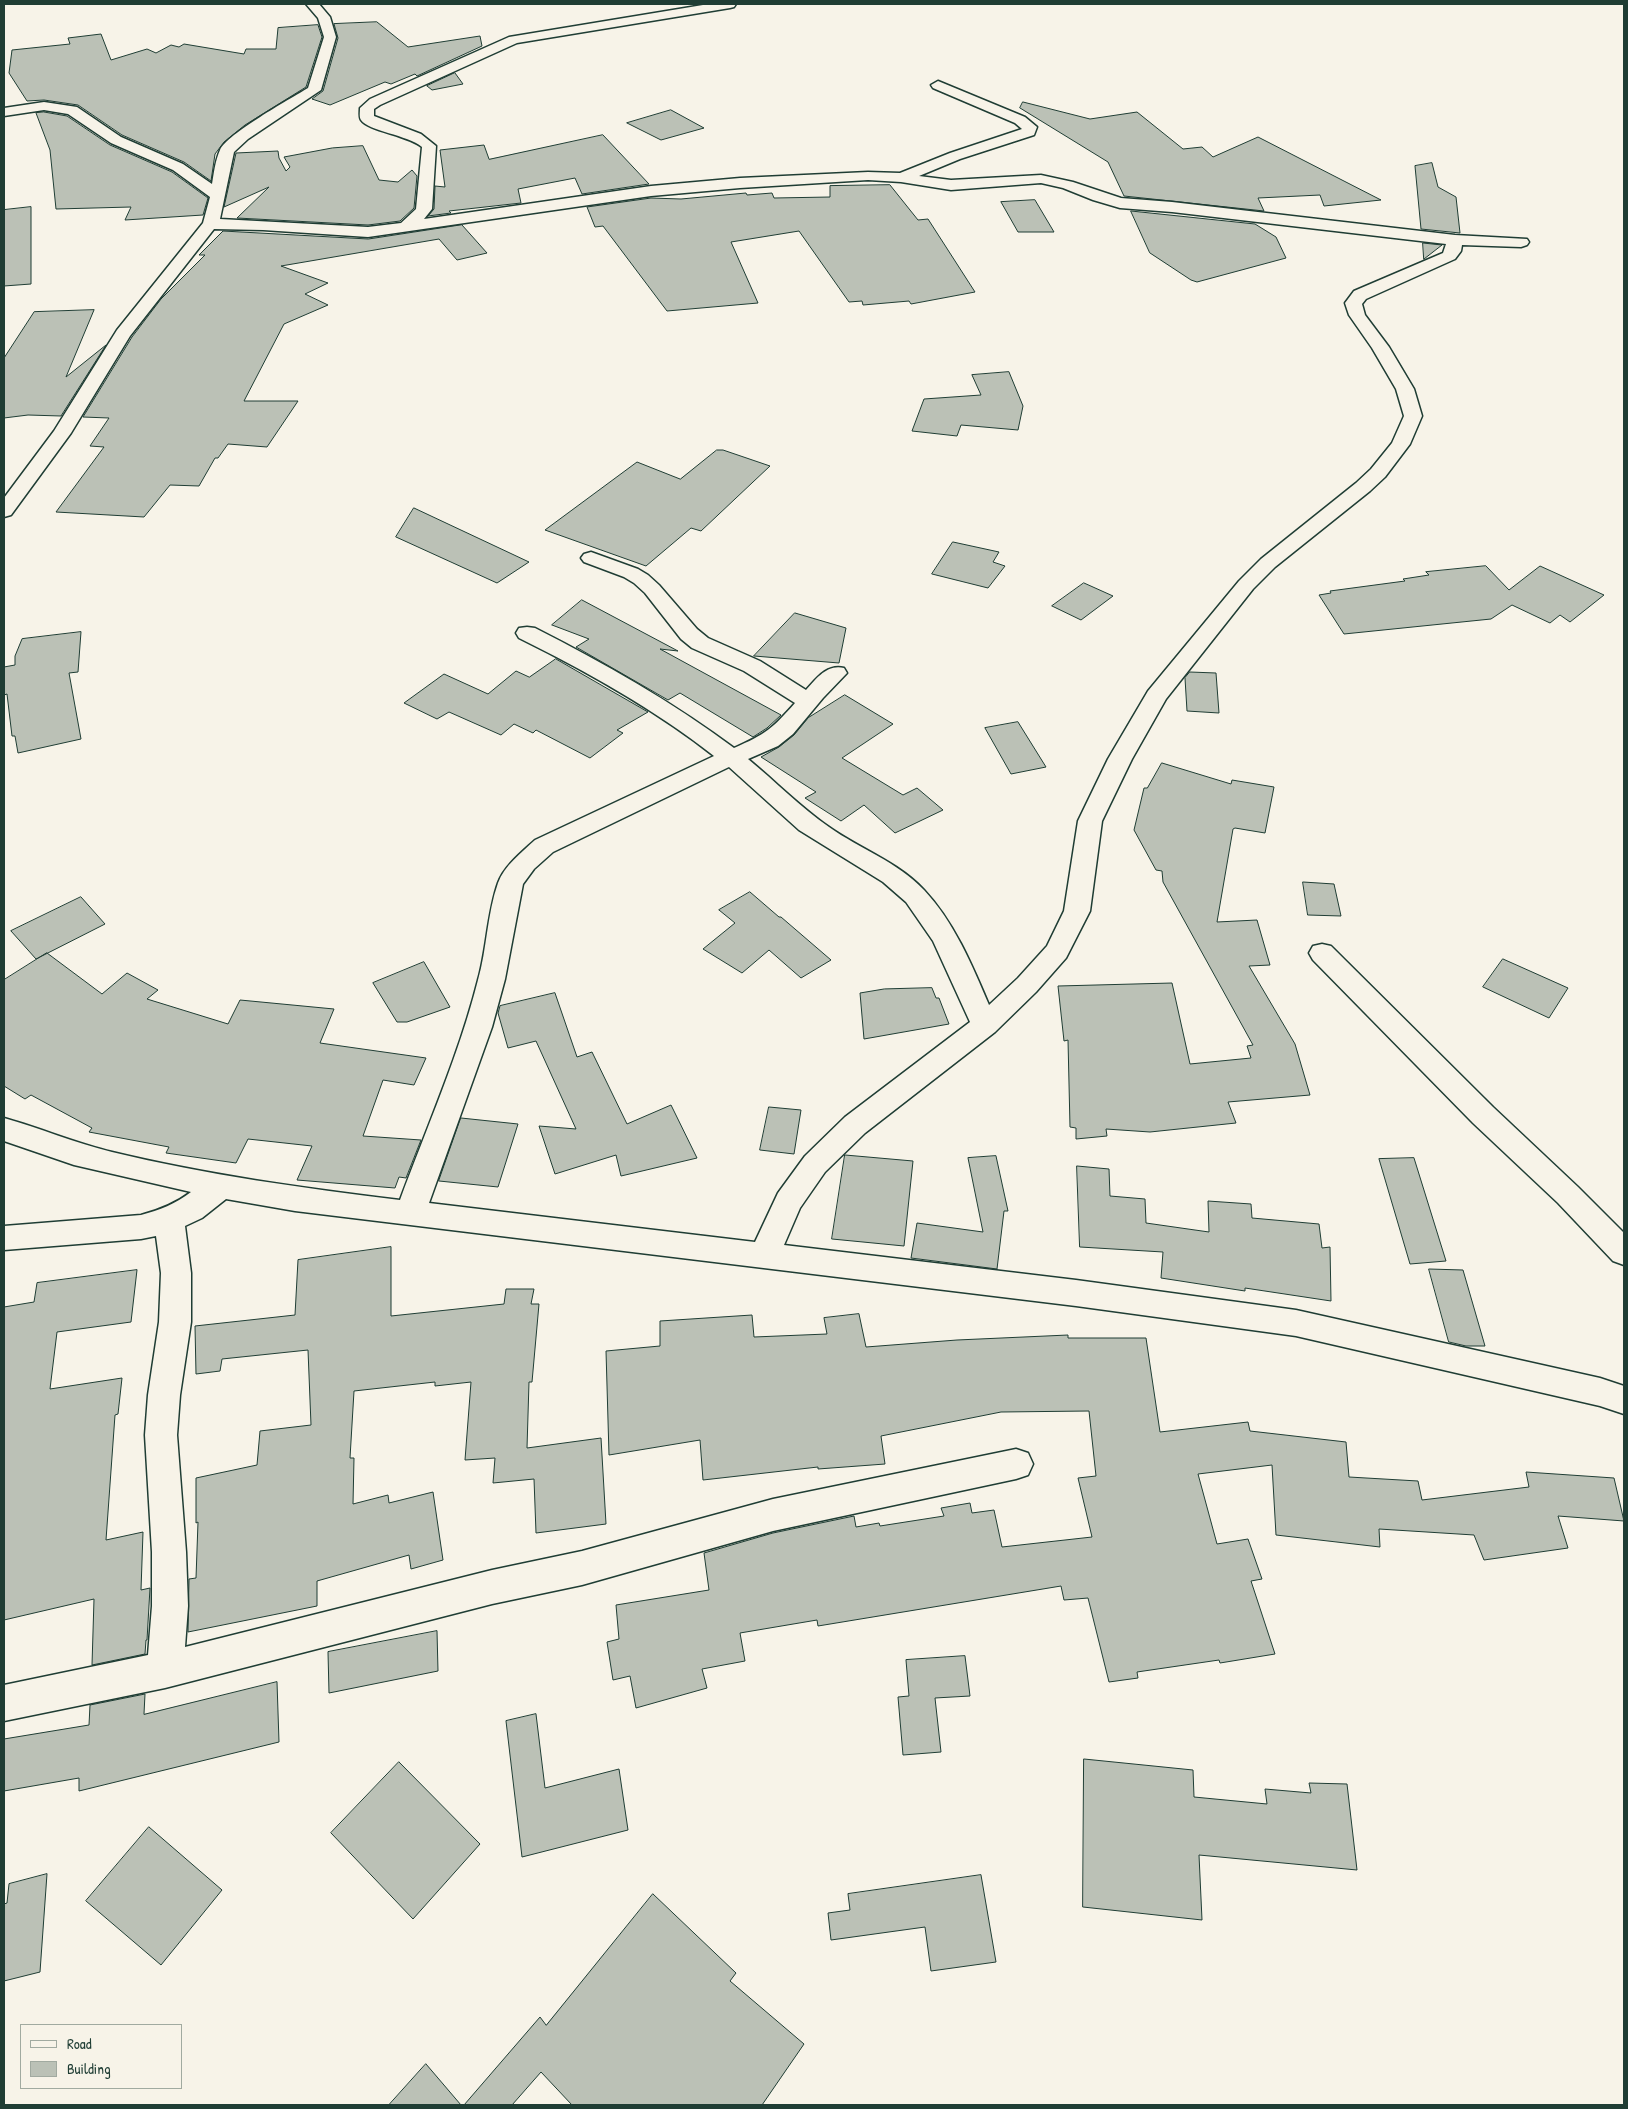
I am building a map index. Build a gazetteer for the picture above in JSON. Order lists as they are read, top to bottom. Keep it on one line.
{"legend":["Road","Building"]}
